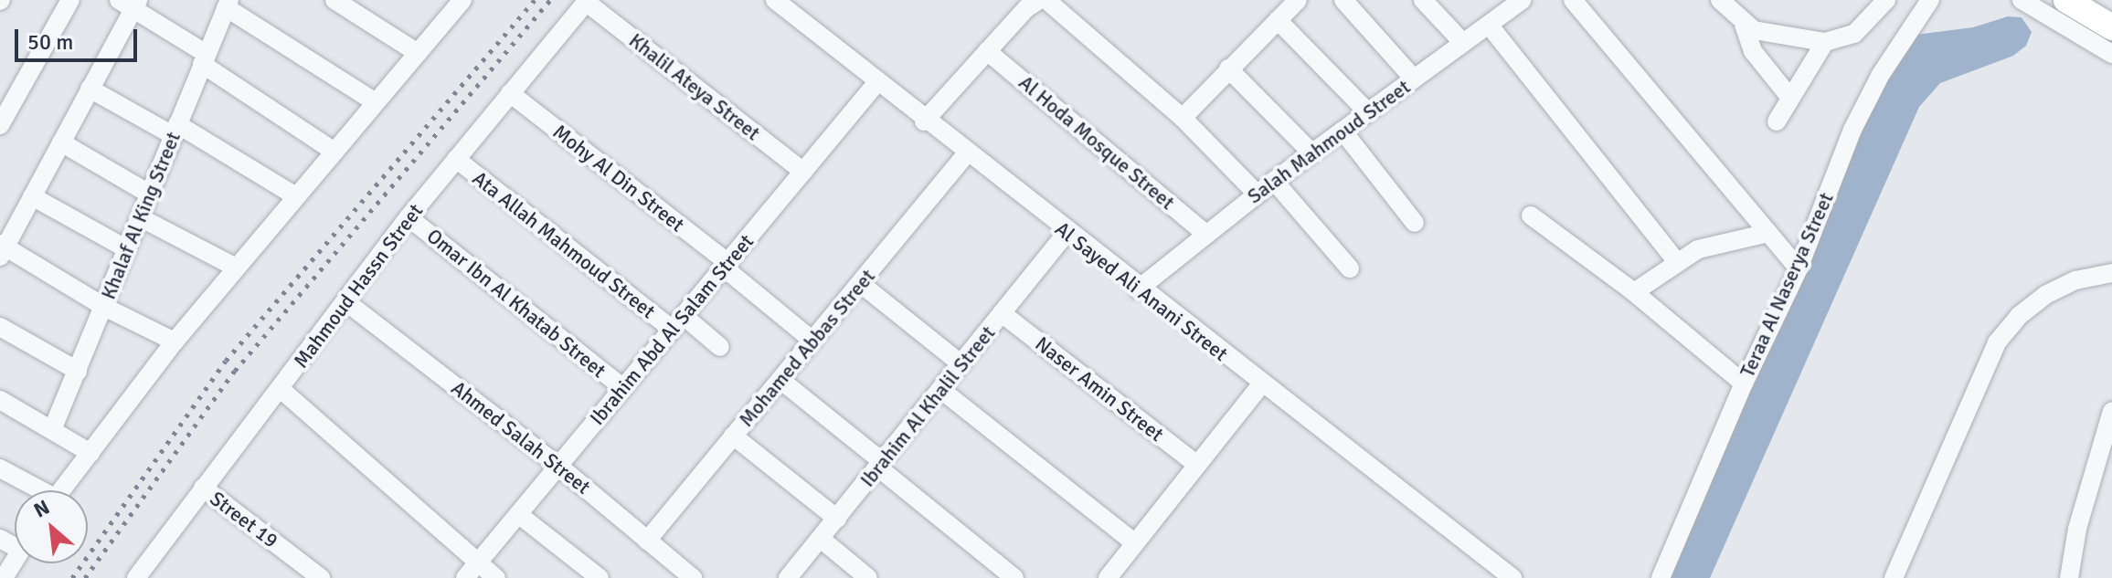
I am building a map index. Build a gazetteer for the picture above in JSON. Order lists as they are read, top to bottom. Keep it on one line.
{"streets":{"street":["Khalil Ateya Street","Salah Mahmoud Street","Al Hoda Mosque Street","Mohy Al Din Street","Khalaf Al King Street","Ata Allah Mahmoud Street","Teraa Al Naserya Street","Mahmoud Hassn Street","Al Sayed Ali Anani Street","Omar Ibn Al Khatab Street","Ibrahim Abd Al Salam Street","Mohamed Abbas Street","Naser Amin Street","Ibrahim Al Khalil Street","Ahmed Salah Street","Street 19"]},"crossings":[["Khalil Ateya Street","Mahmoud Hassn Street"],["Khalil Ateya Street","Ibrahim Abd Al Salam Street"],["Salah Mahmoud Street","Al Hoda Mosque Street"],["Salah Mahmoud Street","Al Sayed Ali Anani Street"],["Mohy Al Din Street","Mahmoud Hassn Street"],["Mohy Al Din Street","Ibrahim Abd Al Salam Street"],["Mohy Al Din Street","Mohamed Abbas Street"],["Ata Allah Mahmoud Street","Mahmoud Hassn Street"],["Ata Allah Mahmoud Street","Ibrahim Abd Al Salam Street"],["Mahmoud Hassn Street","Omar Ibn Al Khatab Street"],["Mahmoud Hassn Street","Ahmed Salah Street"],["Mahmoud Hassn Street","Street 19"],["Al Sayed Ali Anani Street","Ibrahim Abd Al Salam Street"],["Al Sayed Ali Anani Street","Mohamed Abbas Street"],["Al Sayed Ali Anani Street","Ibrahim Al Khalil Street"],["Omar Ibn Al Khatab Street","Ibrahim Abd Al Salam Street"],["Ibrahim Abd Al Salam Street","Ahmed Salah Street"],["Mohamed Abbas Street","Ahmed Salah Street"],["Naser Amin Street","Ibrahim Al Khalil Street"]],"scale_bar":"50 m","north":"top left"}
